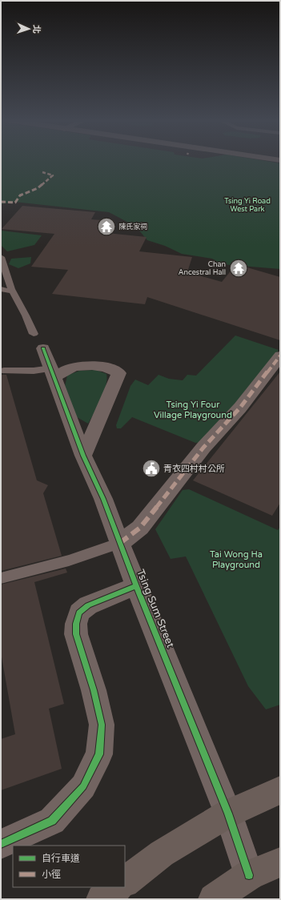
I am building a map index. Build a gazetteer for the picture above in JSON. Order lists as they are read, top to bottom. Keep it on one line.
{"streets":{"street":["Tsing Sum Street"]},"parks":["Tsing Yi Road West Park","Tsing Yi Four Village Playground","Tai Wong Ha Playground"],"places":{"temple":["陳氏家祠","Chan Ancestral Hall"],"public building":["青衣四村村公所"]},"legend":["自行車道","小徑"],"north":"right"}
